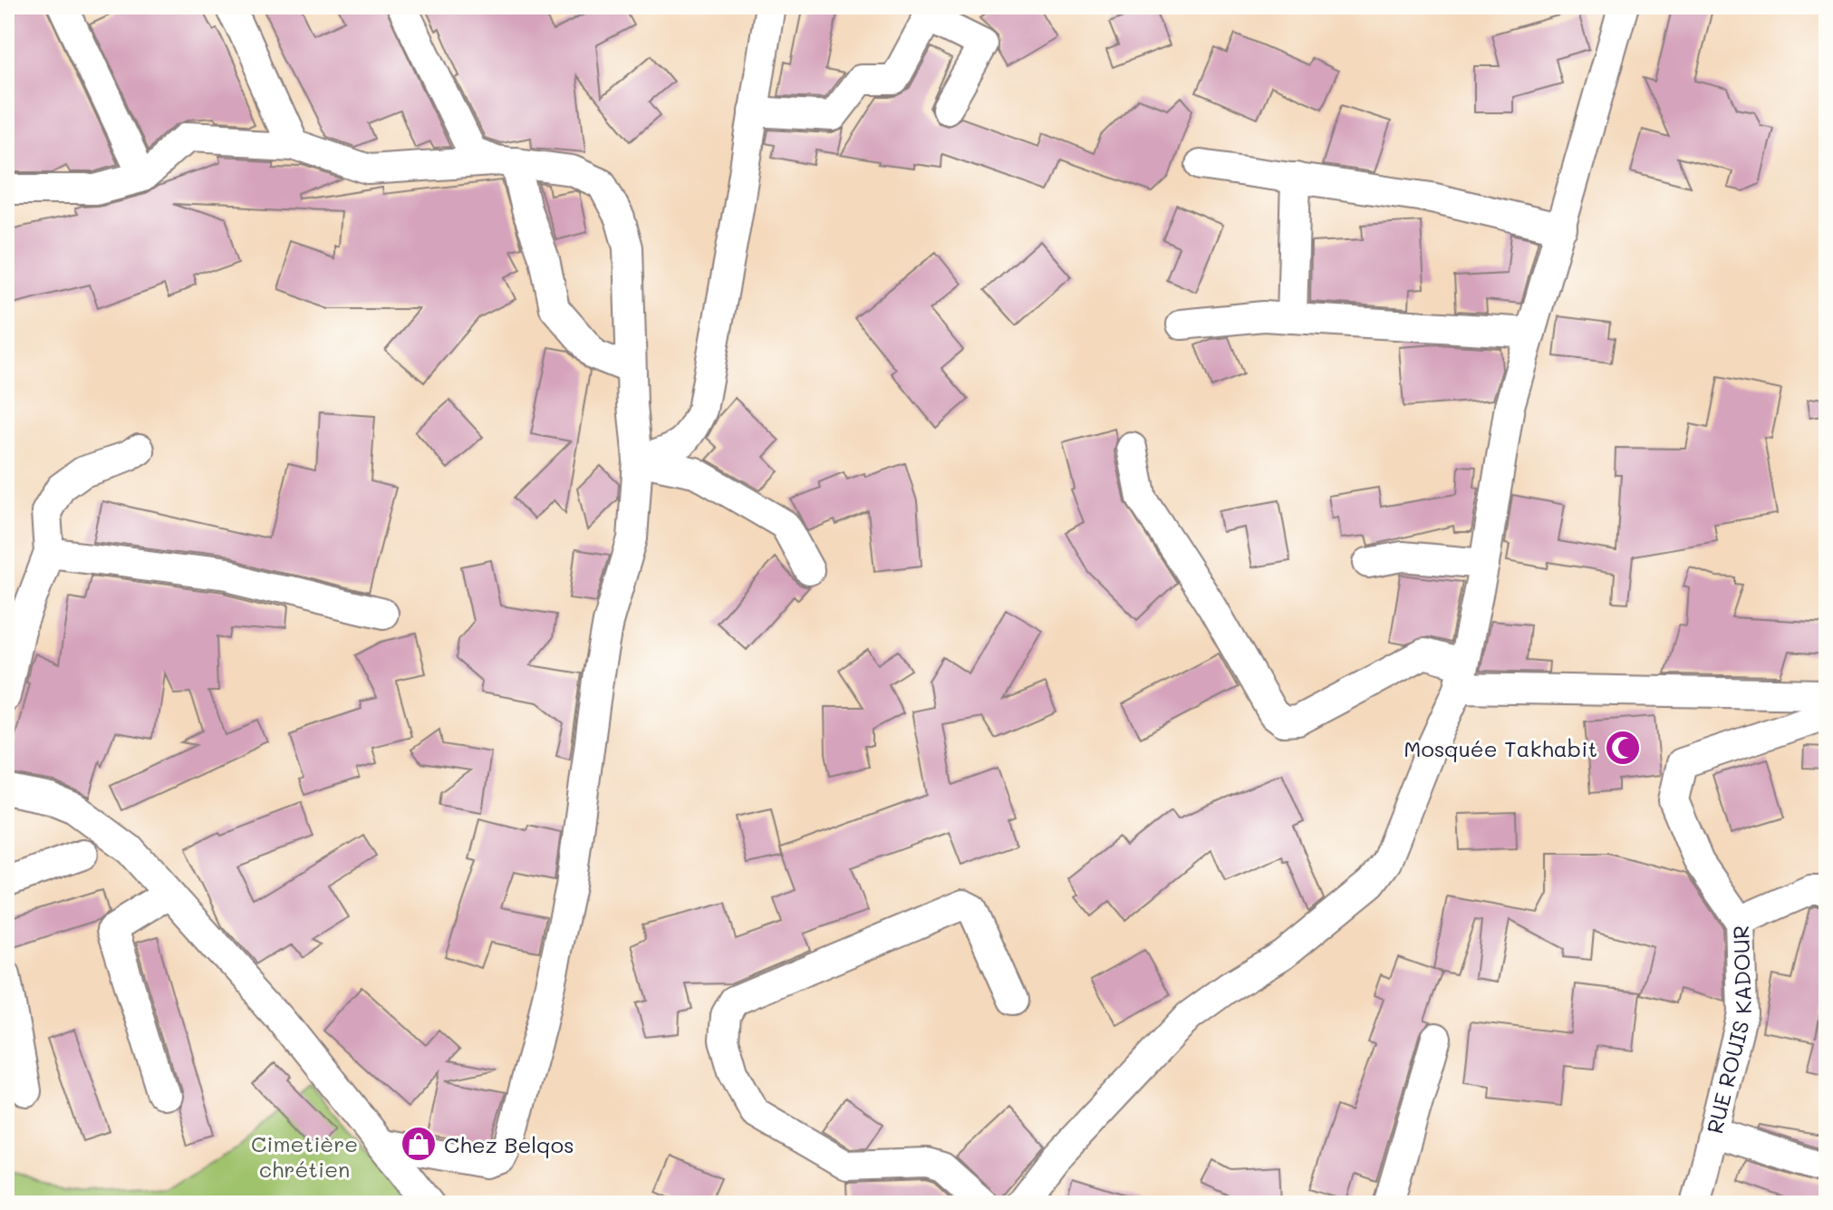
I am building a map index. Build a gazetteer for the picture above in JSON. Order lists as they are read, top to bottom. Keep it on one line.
{"streets":{"street":["RUE ROUIS KADOUR"]},"parks":["Cimetière chrétien"],"places":{"mosque":["Mosquée Takhabit"],"shop":["Chez Belqos"]}}
